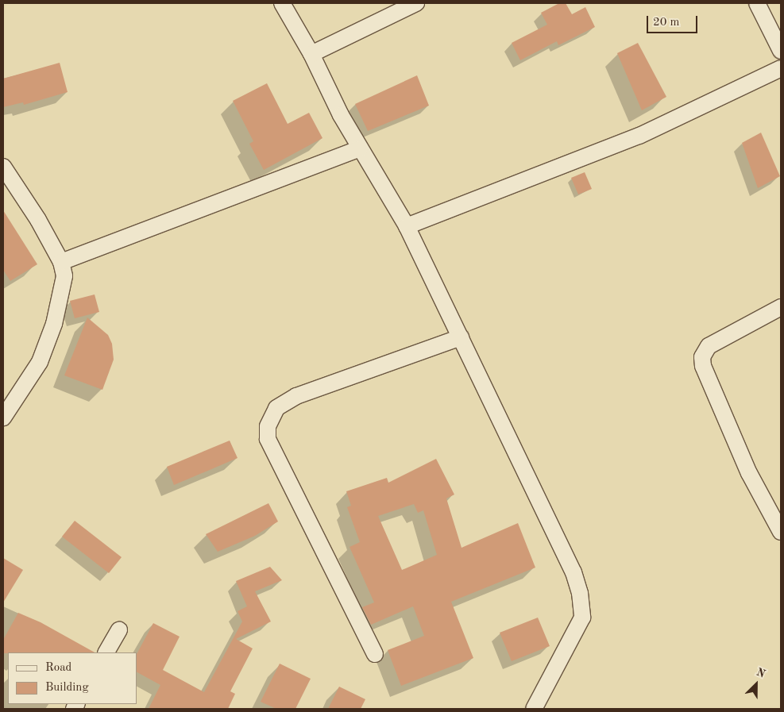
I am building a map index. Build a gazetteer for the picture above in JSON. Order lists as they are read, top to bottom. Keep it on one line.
{"legend":["Road","Building"],"scale_bar":"20 m","north":"top right"}
